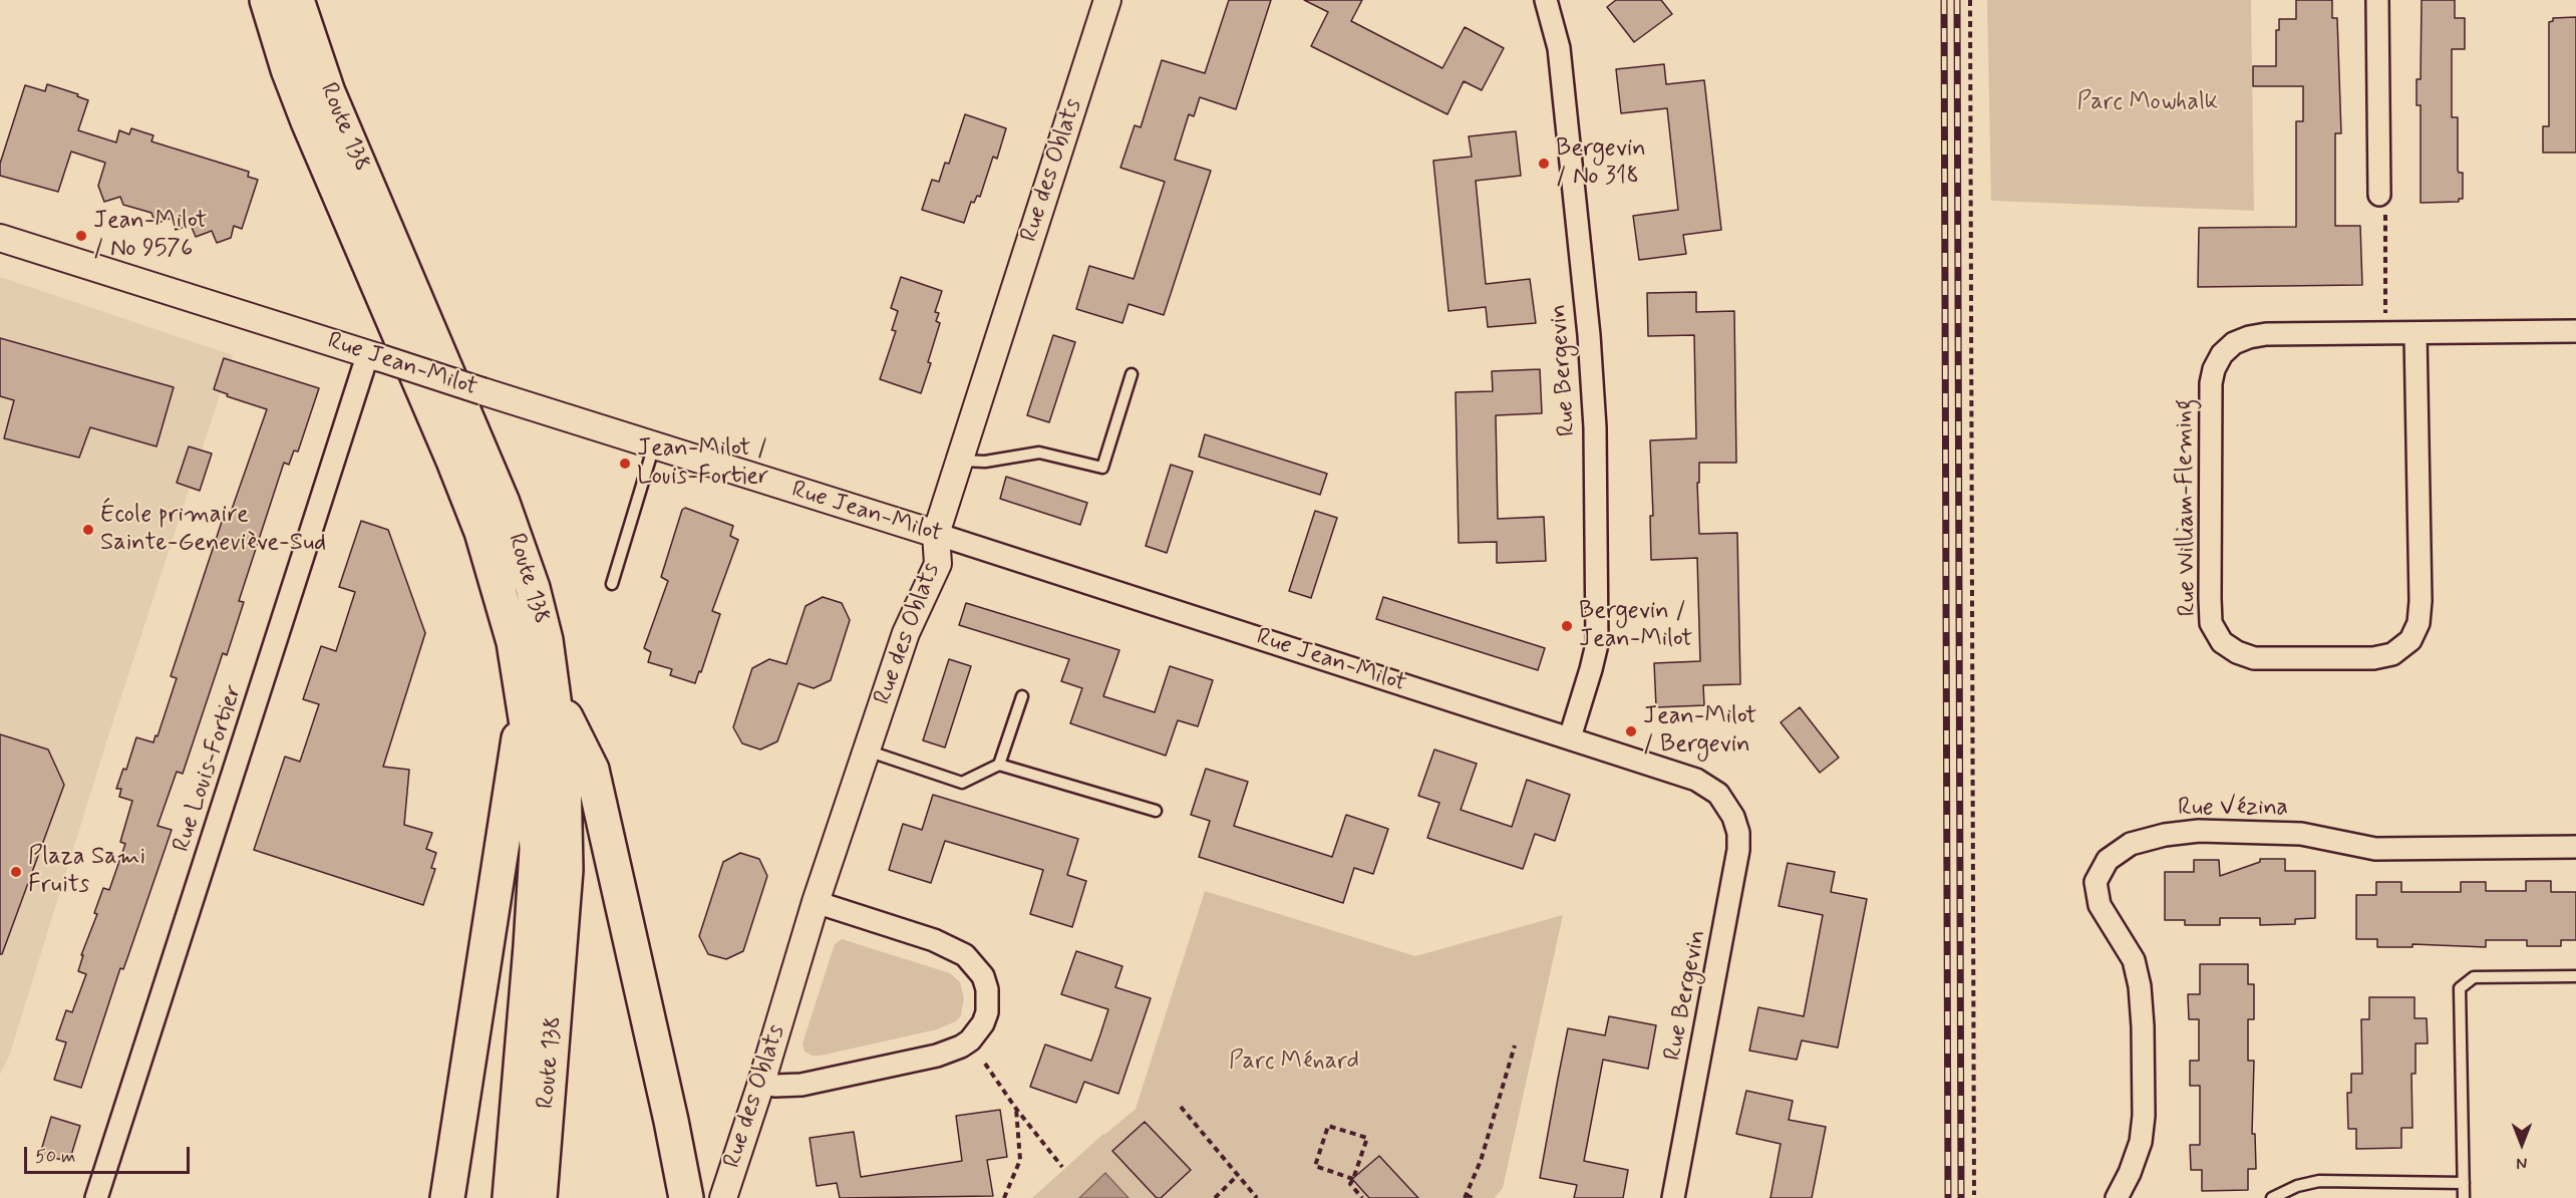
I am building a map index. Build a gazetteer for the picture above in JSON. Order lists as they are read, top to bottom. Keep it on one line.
{"streets":{"highway":["Route 138"],"street":["Rue des Oblats","Rue Jean-Milot","Rue Bergevin","Rue William-Fleming","Rue Louis-Fortier","Rue Vézina"]},"crossings":[["Rue des Oblats","Rue Jean-Milot"],["Rue Jean-Milot","Rue Bergevin"],["Rue Jean-Milot","Rue Louis-Fortier"]],"parks":["Parc Mowhalk","Parc Ménard"],"places":["Bergevin / No 318","Jean-Milot / No 9576","Jean-Milot / Louis-Fortier","École primaire Sainte-Geneviève-Sud","Bergevin / Jean-Milot","Jean-Milot / Bergevin","Plaza Sami Fruits"],"scale_bar":"50 m","north":"bottom"}
